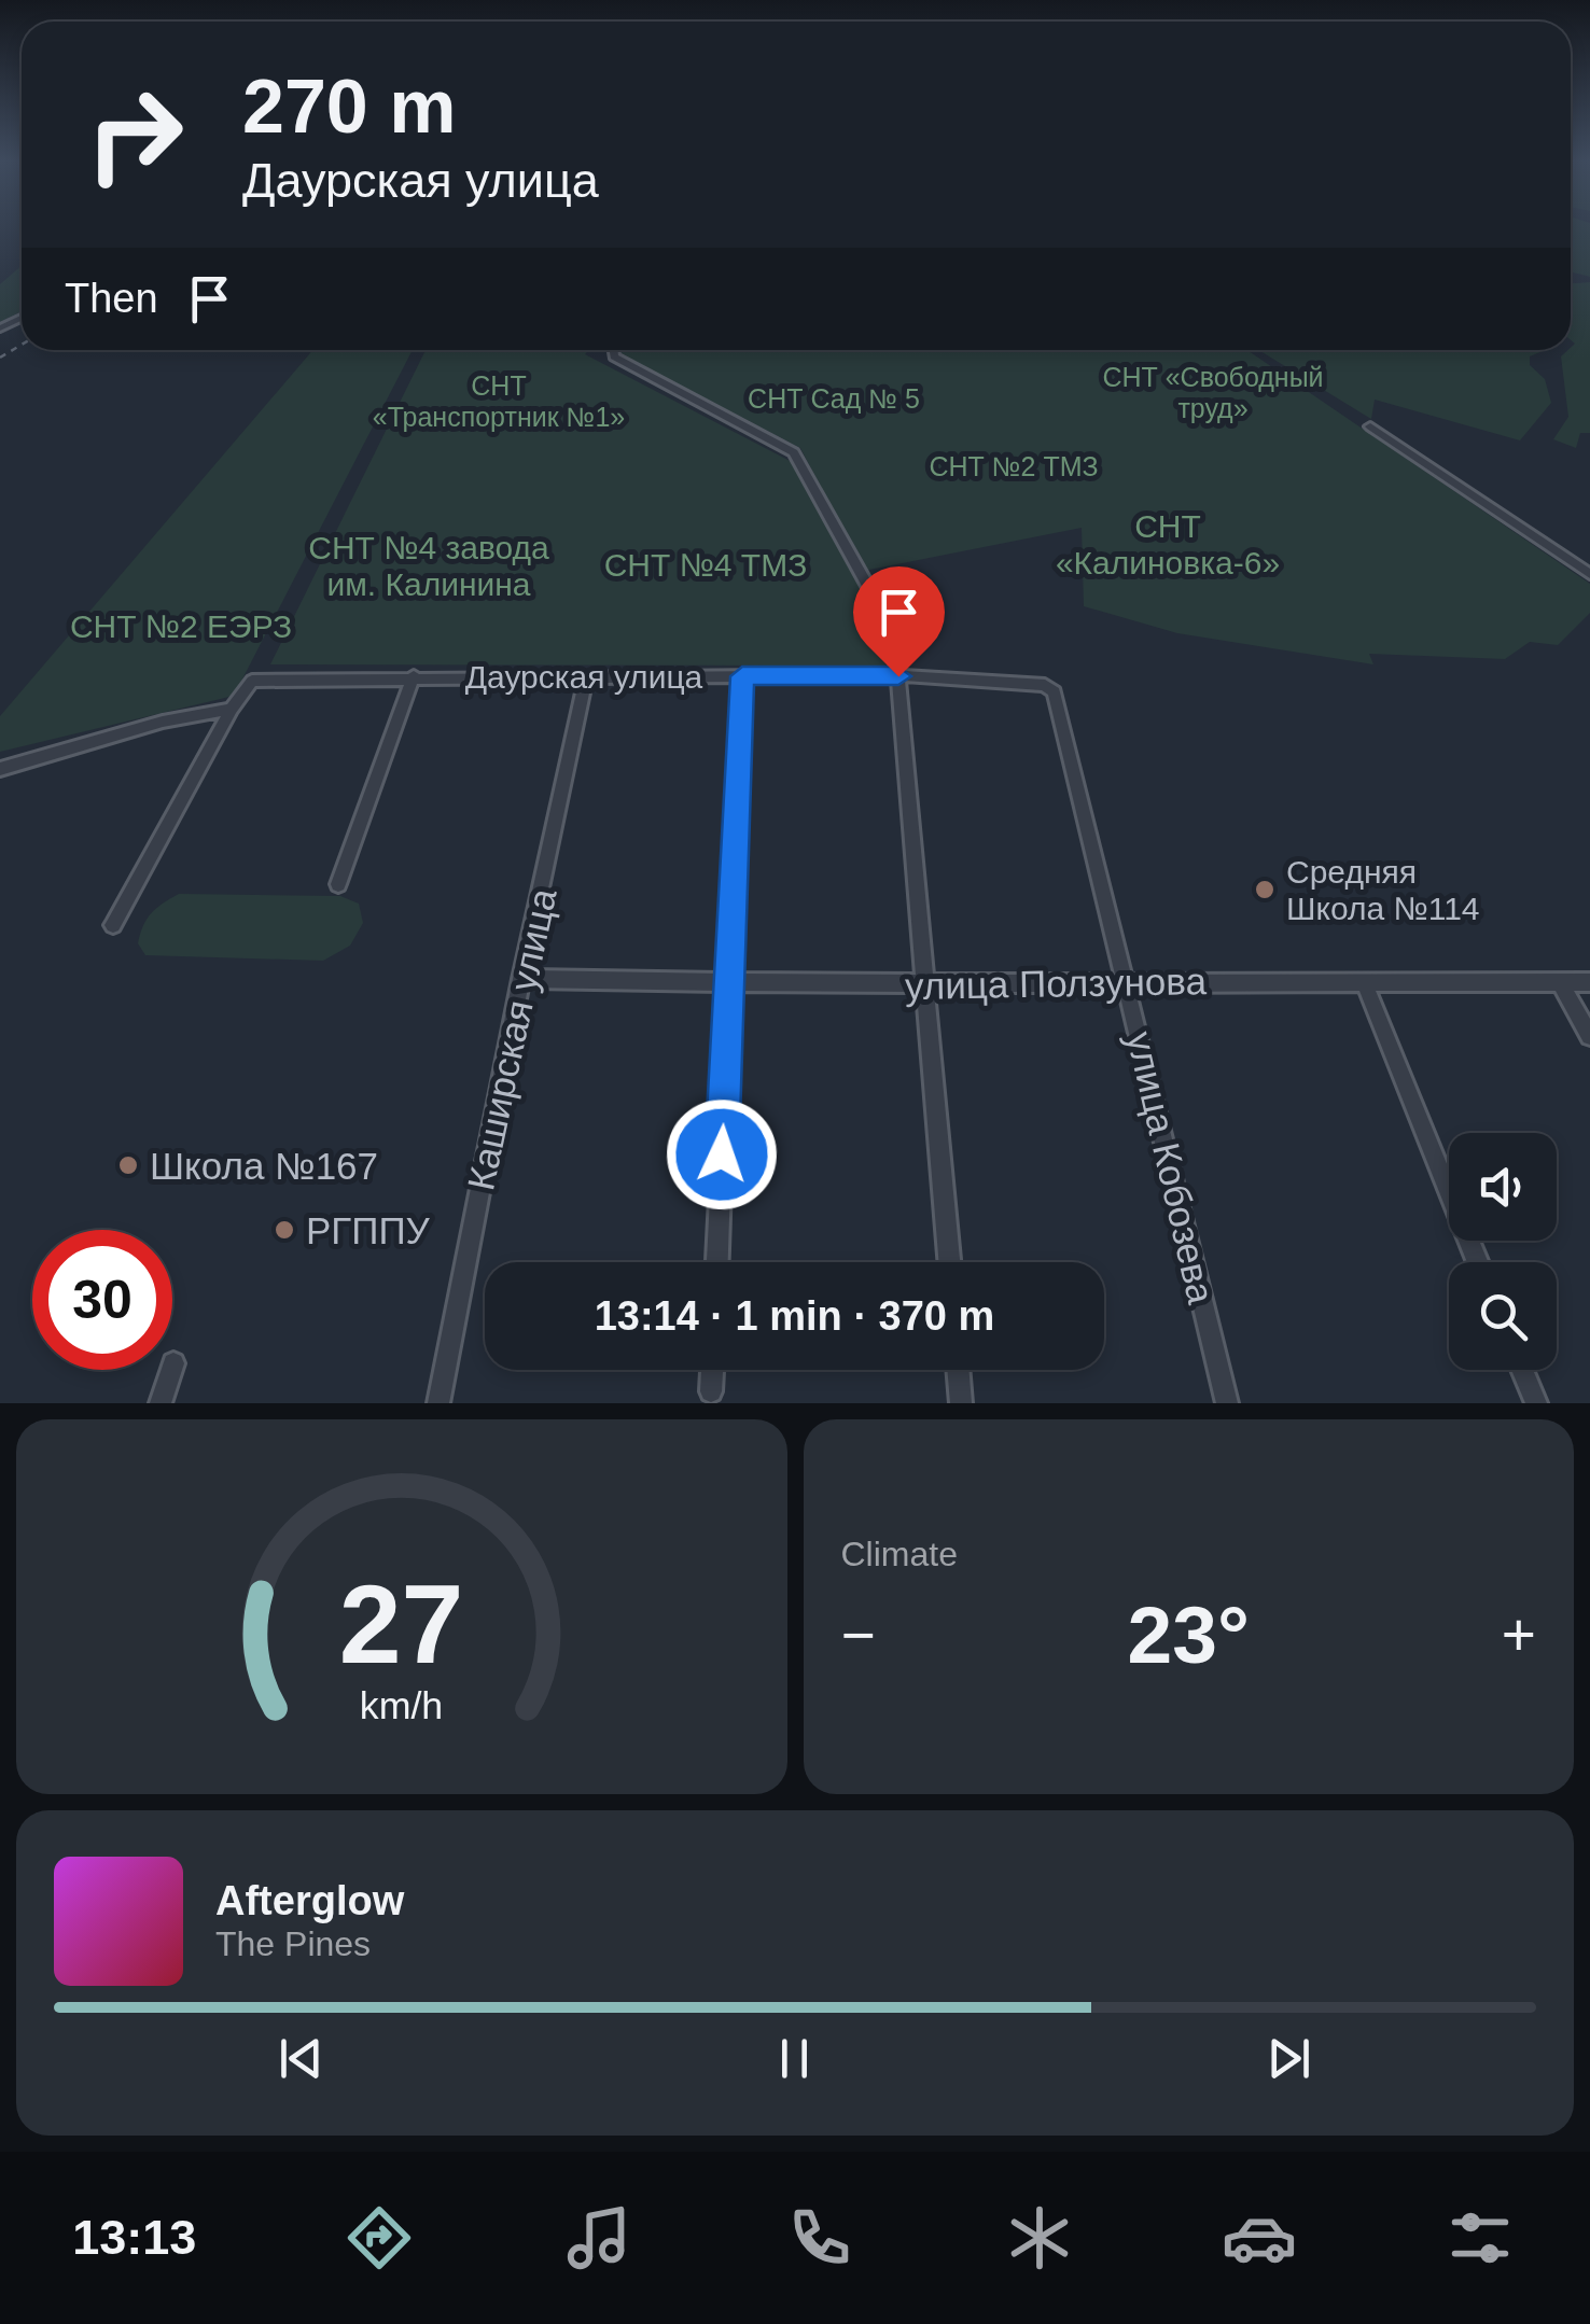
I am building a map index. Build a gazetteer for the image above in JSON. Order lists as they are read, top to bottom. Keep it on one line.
{"streets":{"street":["Даурская улица","улица Ползунова","Каширская улица","улица Кобозева"]},"crossings":[["Даурская улица","Каширская улица"],["Даурская улица","улица Кобозева"],["улица Ползунова","Каширская улица"],["улица Ползунова","улица Кобозева"]],"parks":["СНТ «Свободный труд»","СНТ «Транспортник №1»","СНТ Сад № 5","СНТ №2 ТМЗ","СНТ «Калиновка-6»","СНТ №4 завода им. Калинина","СНТ №4 ТМЗ","СНТ №2 ЕЭРЗ"],"places":["Средняя Школа №114","Школа №167","РГППУ"],"page":{"turn":["270 m","Даурская улица"],"then":"Then","limit":"30","trip":"13:14 · 1 min · 370 m","tile":"Climate","heat":["−","23°","+"],"song":["Afterglow","The Pines"],"tabs":"13:13","gauge":["27","km/h"]}}
